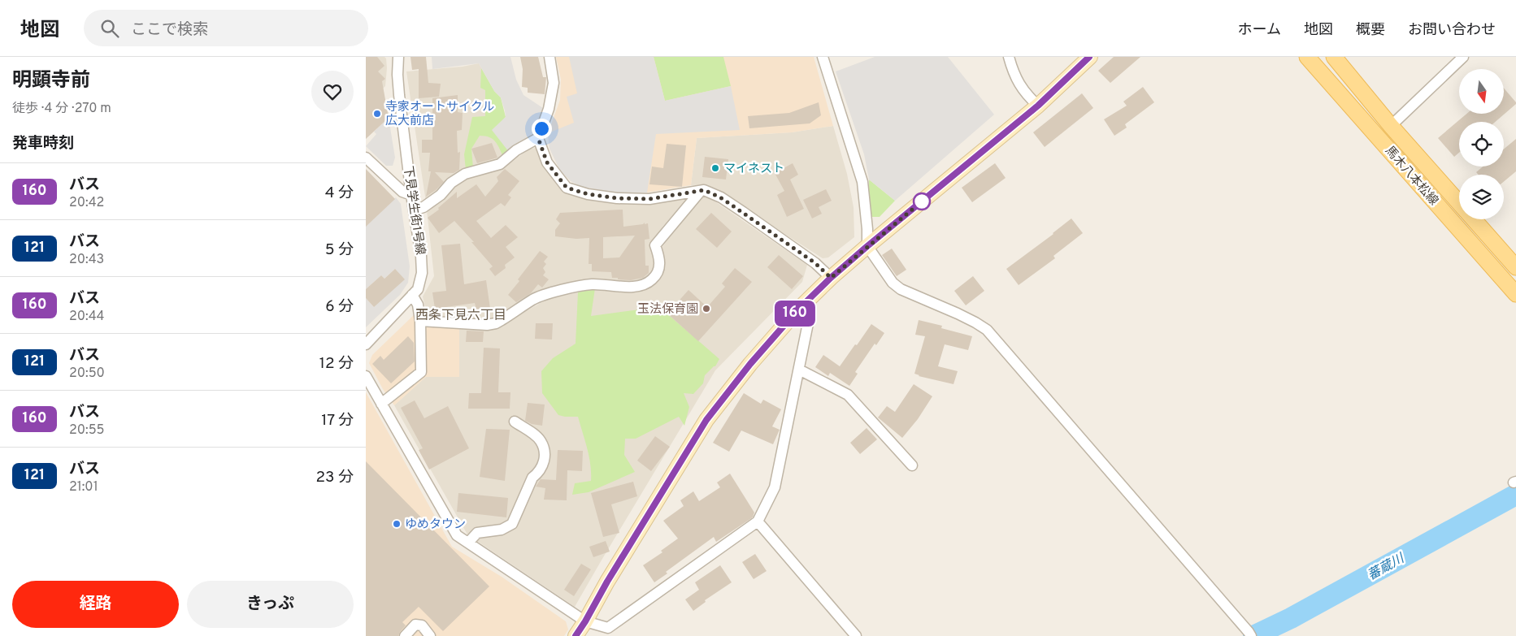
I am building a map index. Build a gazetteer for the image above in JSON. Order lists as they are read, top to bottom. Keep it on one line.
{"streets":{"main road":["馬木八本松線"],"street":["下見学生街1号線"]},"districts":["西条下見六丁目"],"water":["蕃蔵川"],"places":["寺家オートサイクル 広大前店","マイネスト","玉法保育園","ゆめタウン"],"lines":["bus line 160"],"north":"bottom","page":{"header":"地図","search":"ここで検索","nav":["ホーム","地図","概要","お問い合わせ"],"heading":[["明顕寺前","徒歩 · 4 分 · 270 m"],"発車時刻"],"on_map":"160","list":[{"mark":"160","name":"バス","note":"20:42","value":"4 分"},{"mark":"121","name":"バス","note":"20:43","value":"5 分"},{"mark":"160","name":"バス","note":"20:44","value":"6 分"},{"mark":"121","name":"バス","note":"20:50","value":"12 分"},{"mark":"160","name":"バス","note":"20:55","value":"17 分"},{"mark":"121","name":"バス","note":"21:01","value":"23 分"}],"buttons":["経路","きっぷ"]}}
